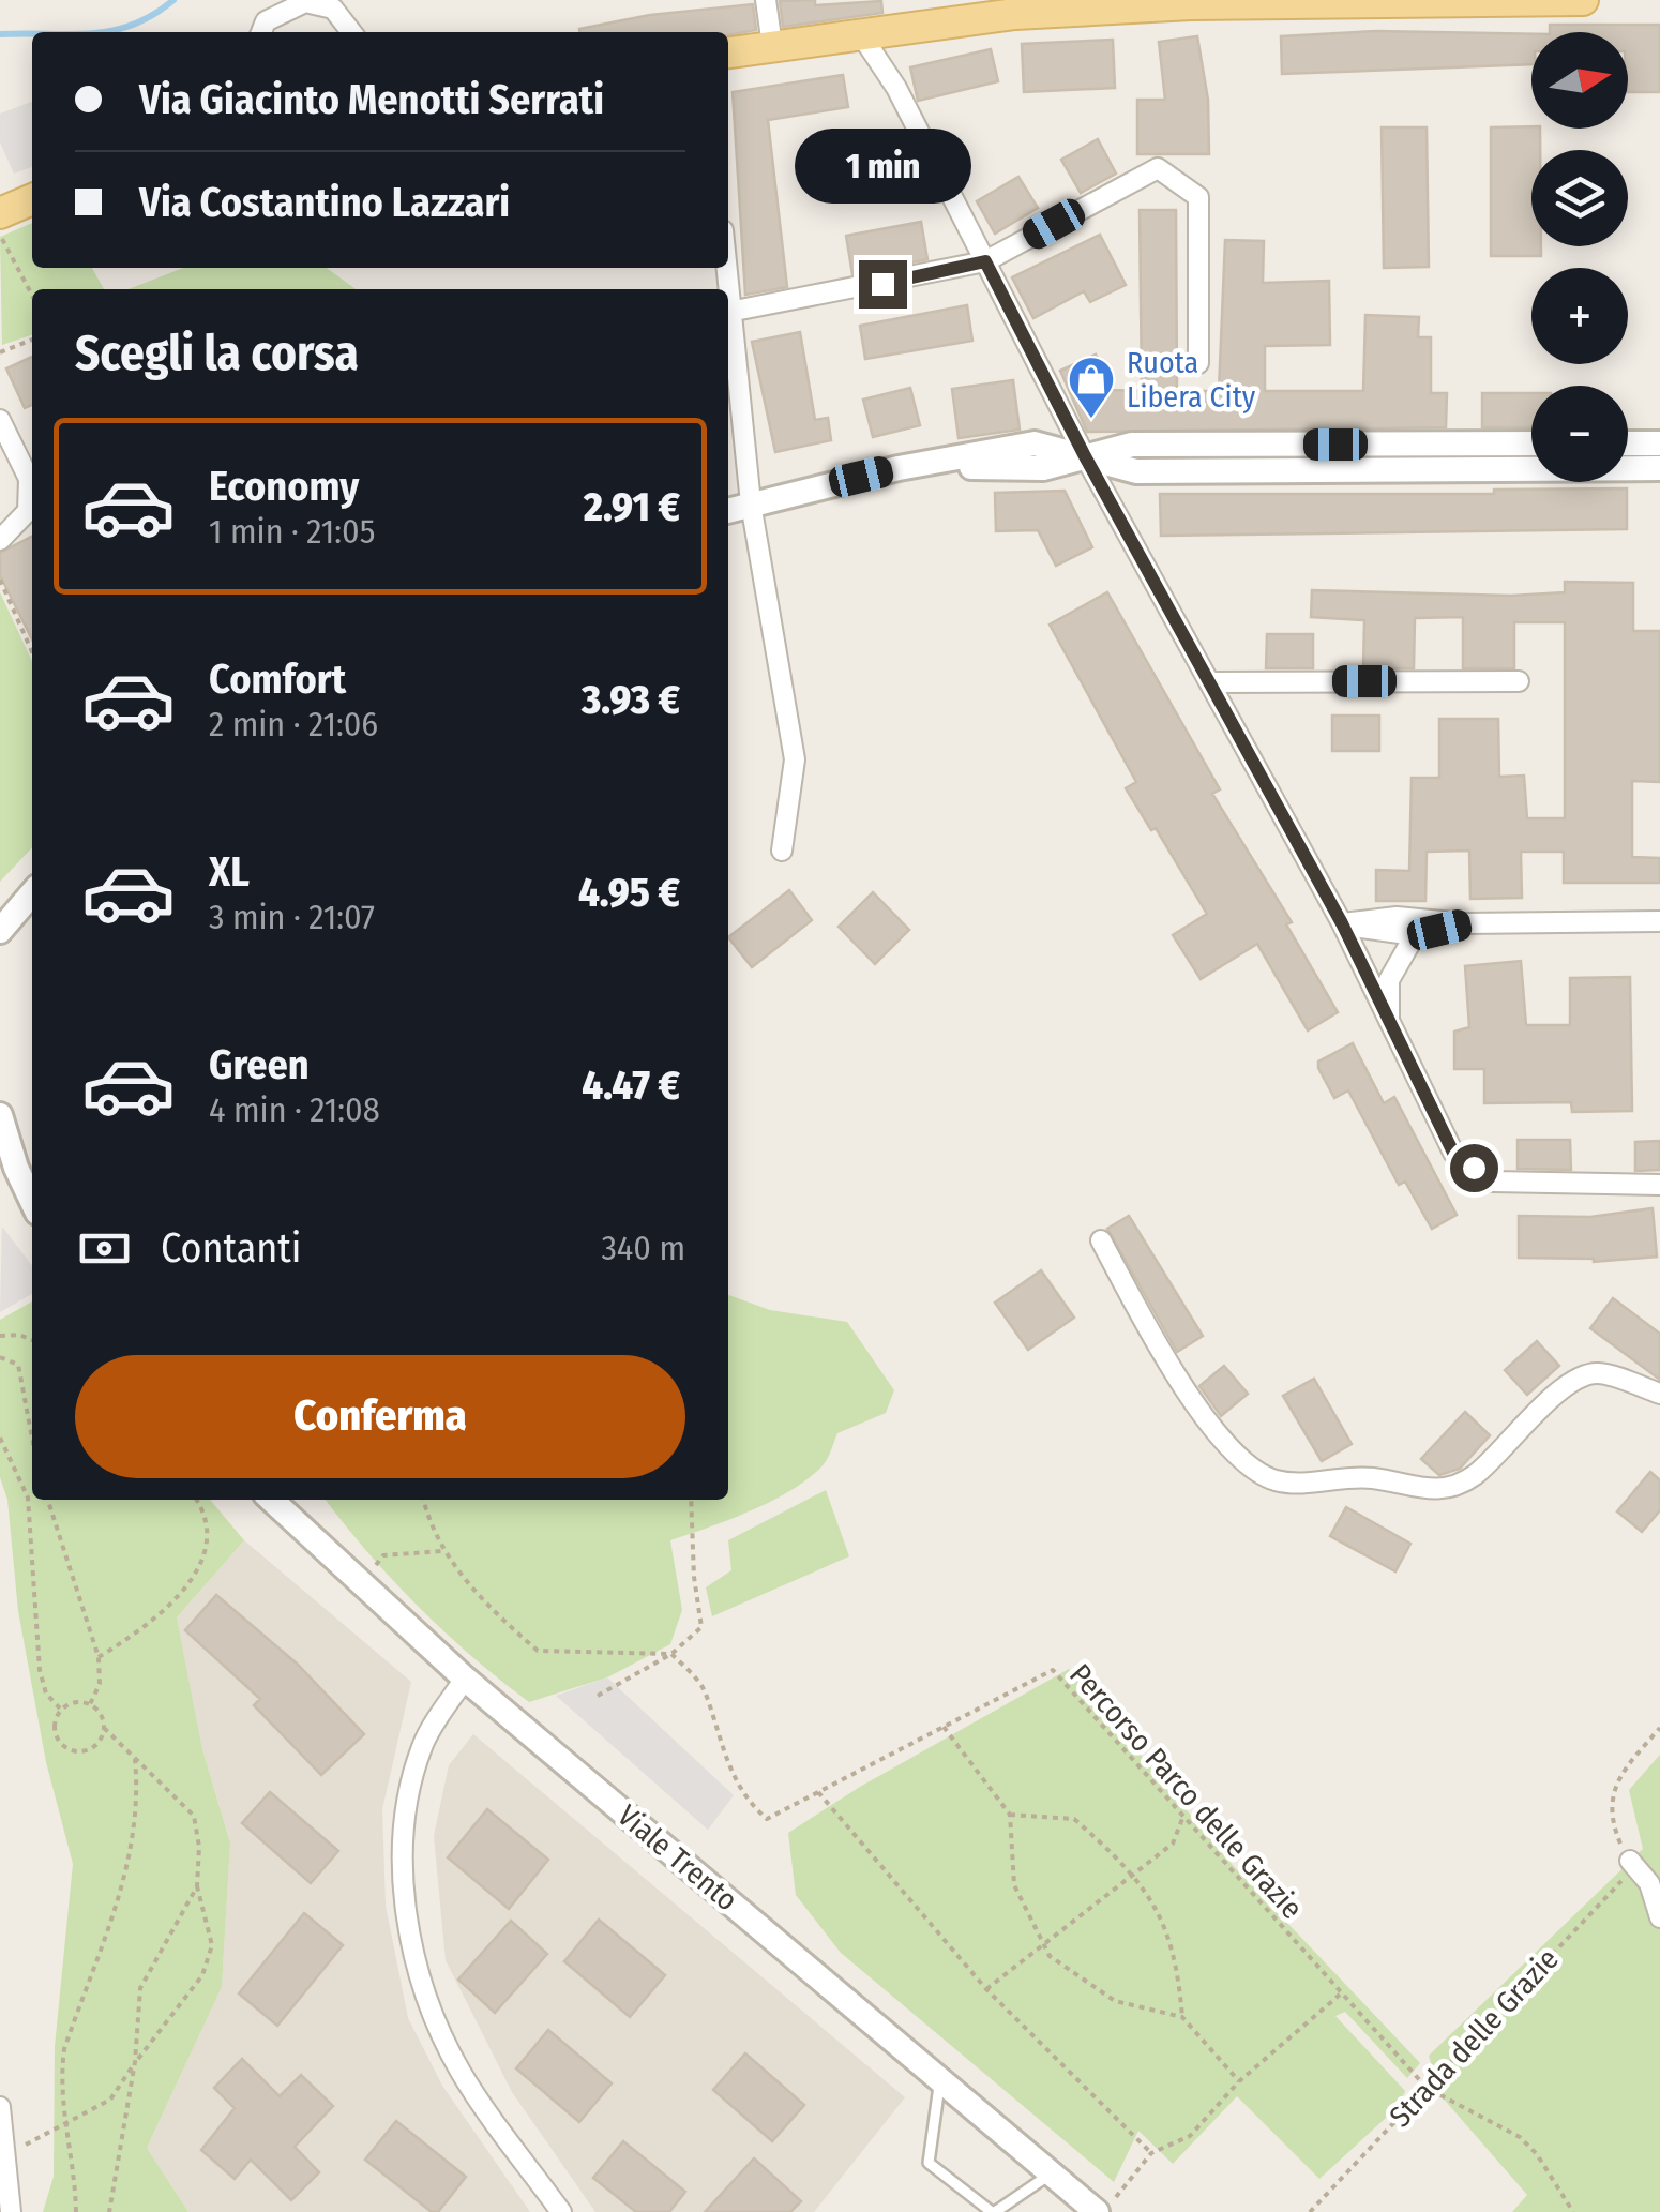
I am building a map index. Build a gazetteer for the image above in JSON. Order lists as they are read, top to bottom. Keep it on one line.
{"streets":{"street":["Viale Trento"],"path":["Percorso Parco delle Grazie","Strada delle Grazie"]},"crossings":[["Percorso Parco delle Grazie","Strada delle Grazie"]],"places":{"shop":["Ruota Libera City"]},"north":"right","page":{"map_buttons":["+","−"],"banner":["Via Giacinto Menotti Serrati","Via Costantino Lazzari"],"bubble":"1 min","heading":"Scegli la corsa","list":[{"name":"Economy","note":"1 min · 21:05","value":"2.91 €"},{"name":"Comfort","note":"2 min · 21:06","value":"3.93 €"},{"name":"XL","note":"3 min · 21:07","value":"4.95 €"},{"name":"Green","note":"4 min · 21:08","value":"4.47 €"}],"pay":["Contanti","340 m"],"buttons":"Conferma"}}
